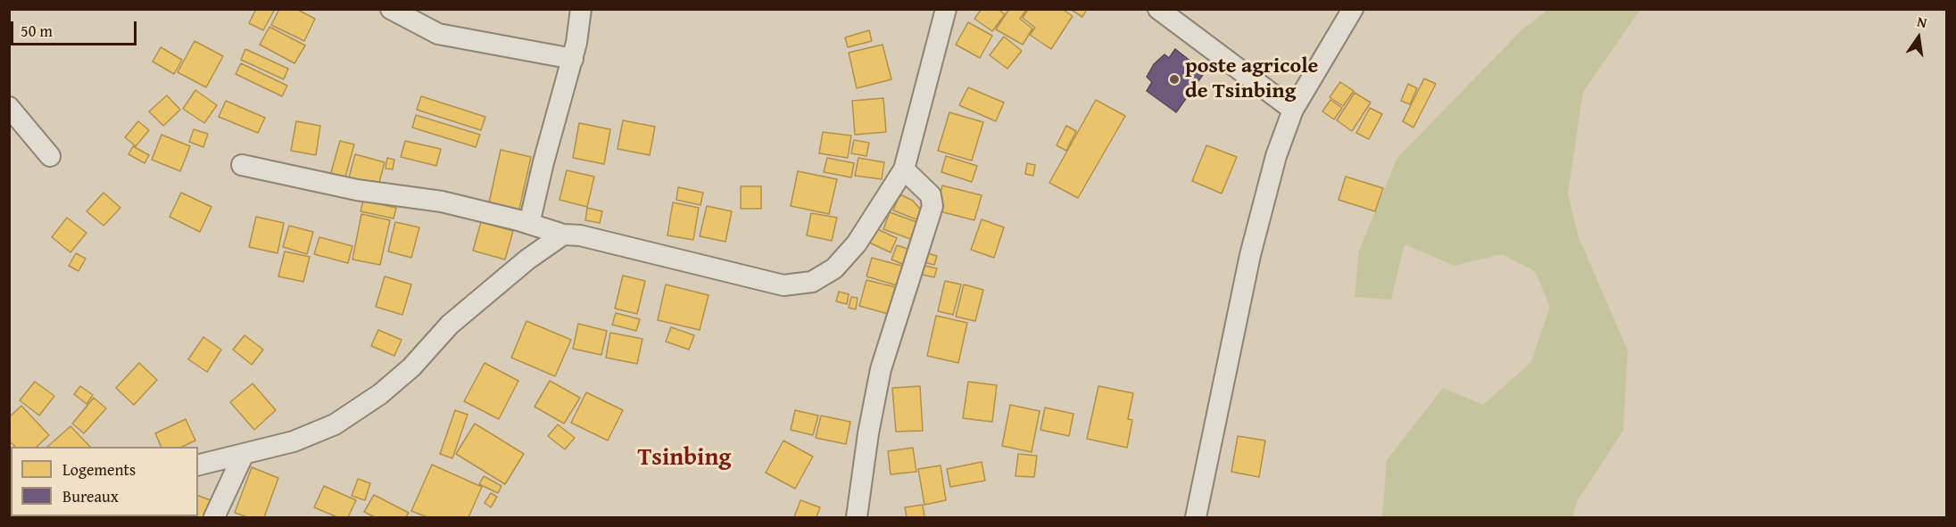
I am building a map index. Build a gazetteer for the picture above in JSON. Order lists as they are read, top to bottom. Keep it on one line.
{"districts":["Tsinbing"],"places":["poste agricole de Tsinbing"],"legend":["Logements","Bureaux"],"scale_bar":"50 m","north":"top"}
